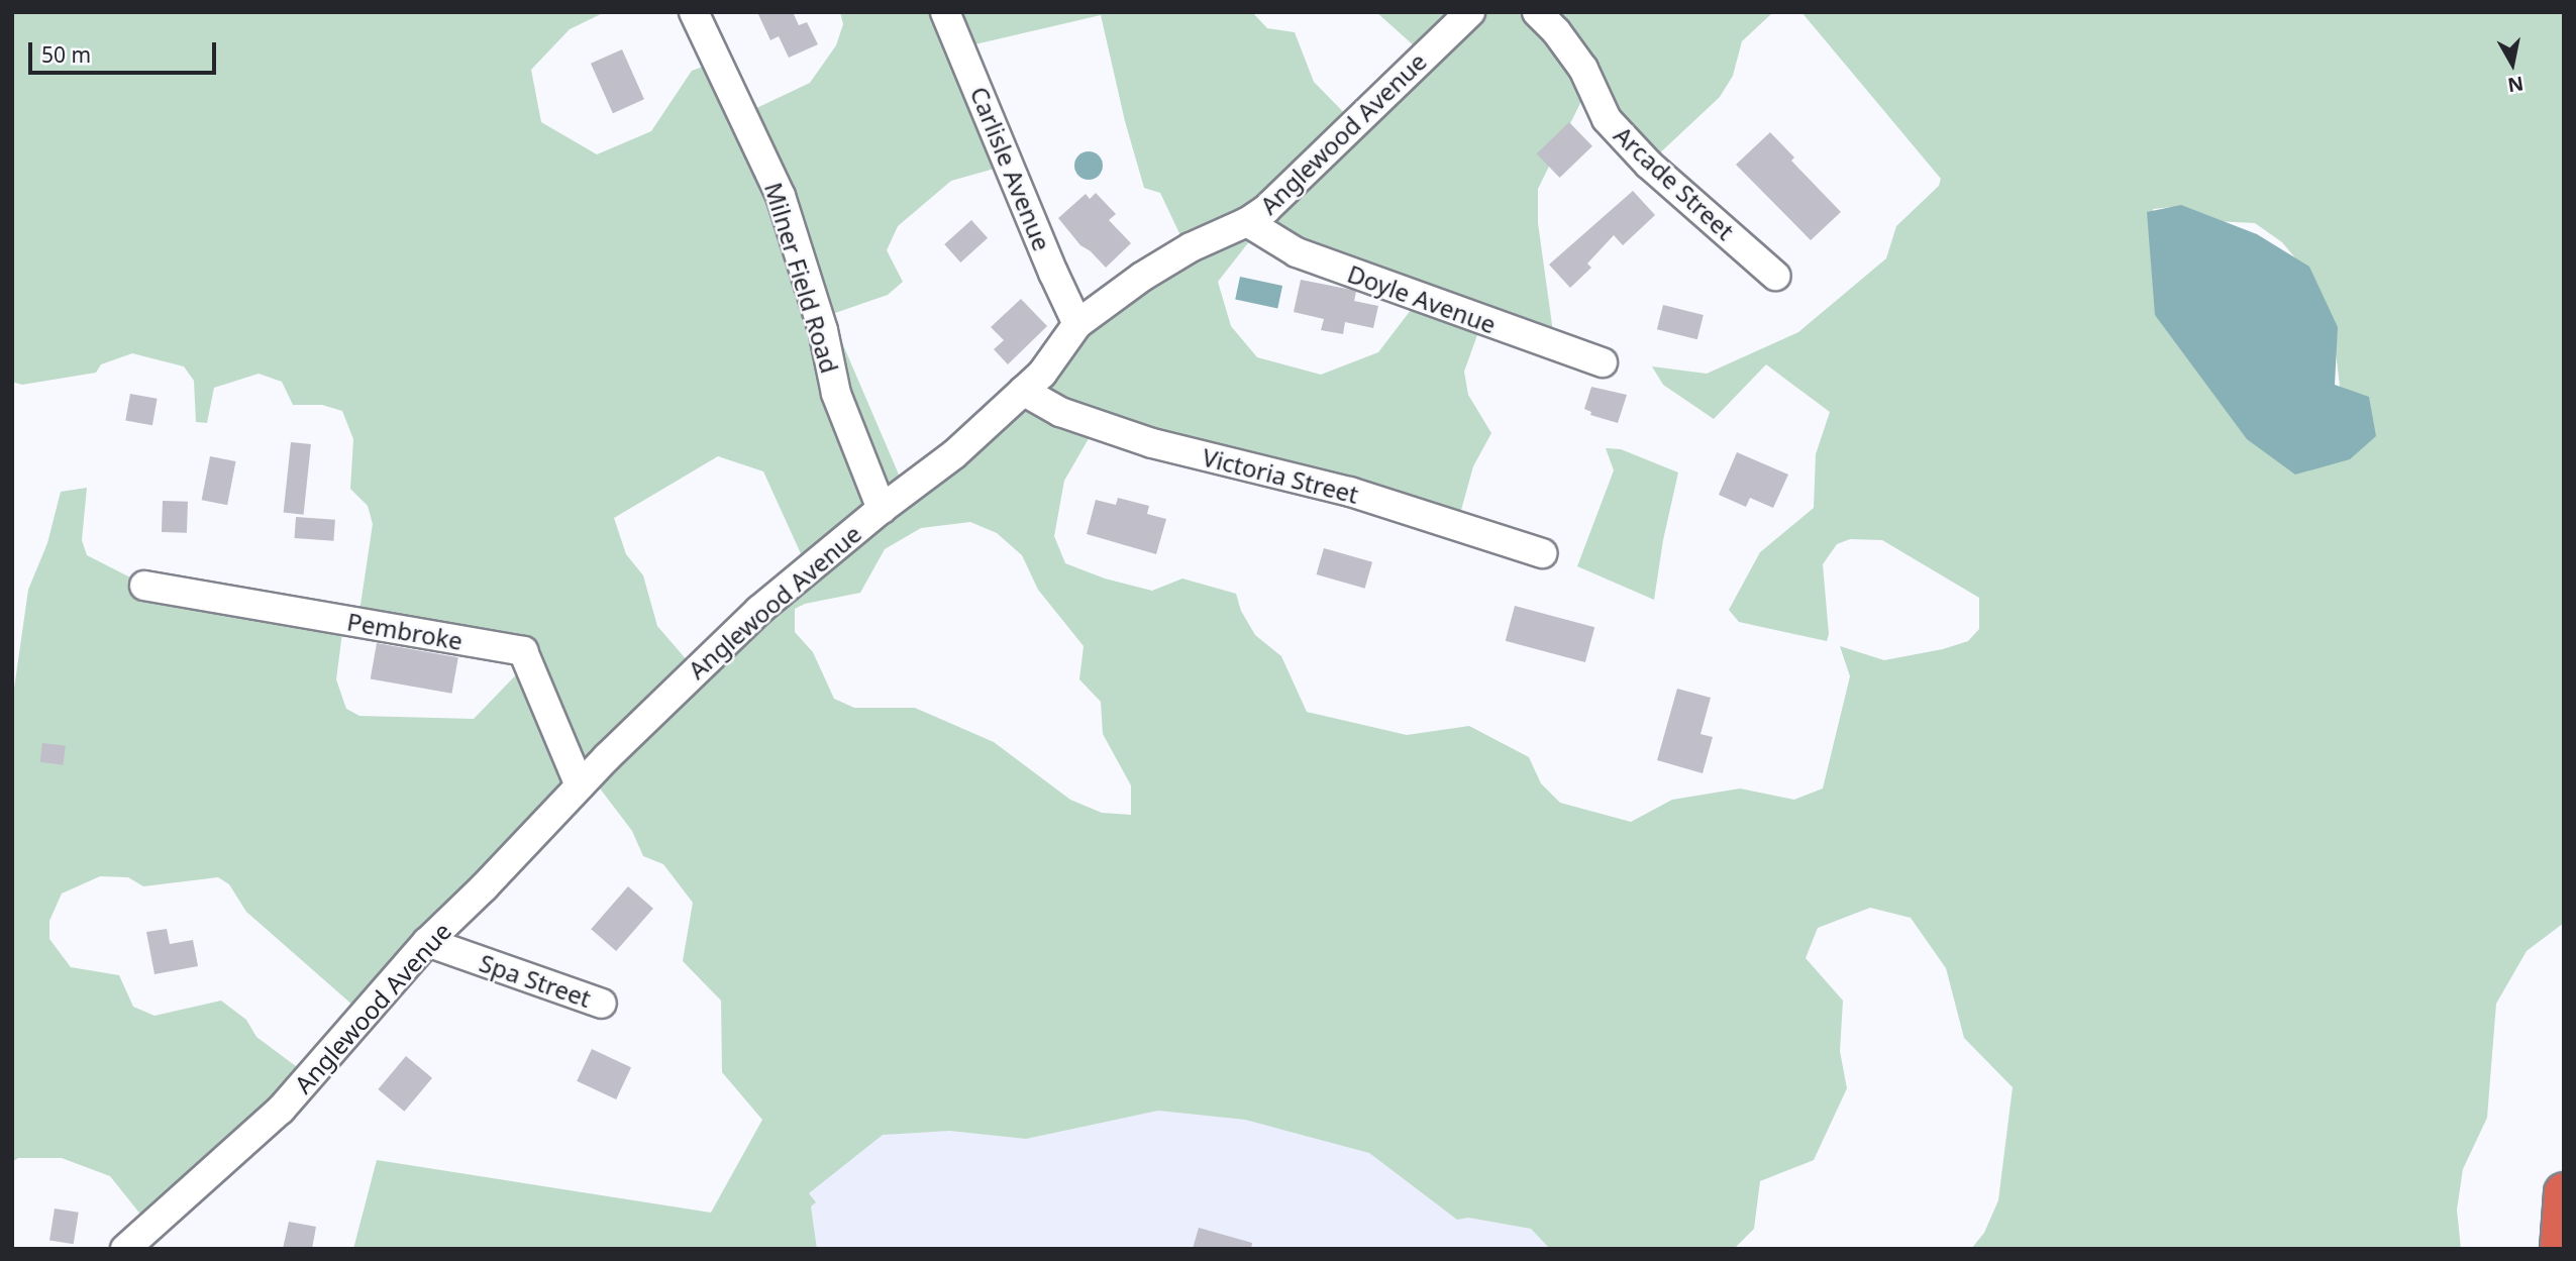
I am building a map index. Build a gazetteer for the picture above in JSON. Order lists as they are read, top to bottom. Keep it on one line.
{"streets":{"street":["Anglewood Avenue","Carlisle Avenue","Arcade Street","Milner Field Road","Doyle Avenue","Victoria Street","Pembroke","Spa Street"]},"crossings":[["Anglewood Avenue","Carlisle Avenue"],["Anglewood Avenue","Milner Field Road"],["Anglewood Avenue","Doyle Avenue"],["Anglewood Avenue","Victoria Street"],["Anglewood Avenue","Pembroke"],["Anglewood Avenue","Spa Street"]],"scale_bar":"50 m","north":"bottom"}
